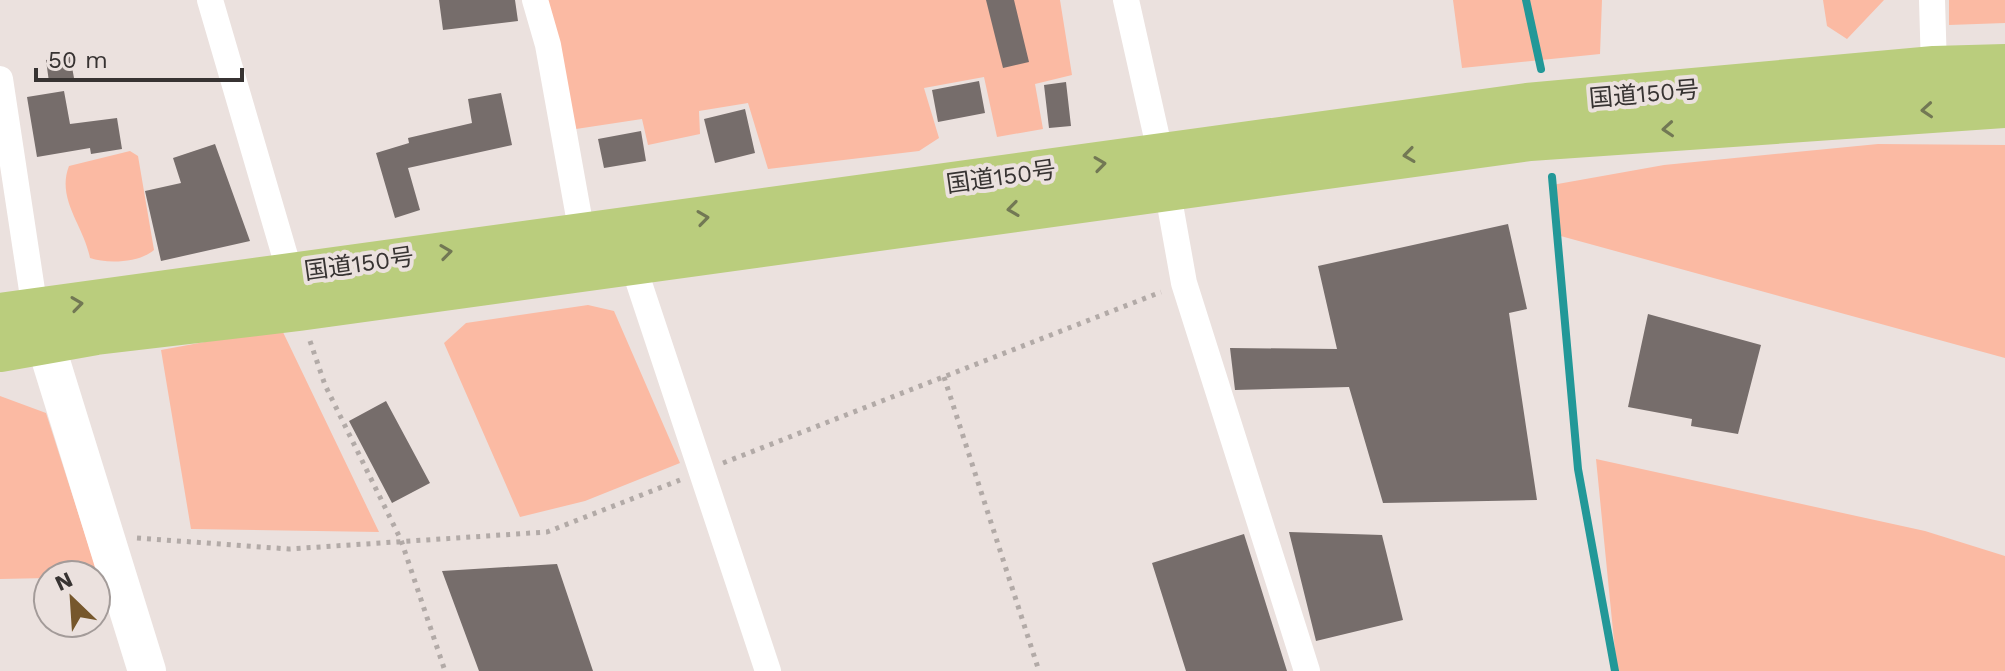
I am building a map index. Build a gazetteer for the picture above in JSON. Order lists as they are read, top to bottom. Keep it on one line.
{"streets":{"highway":["国道150号"]},"scale_bar":"50 m","north":"top left"}
